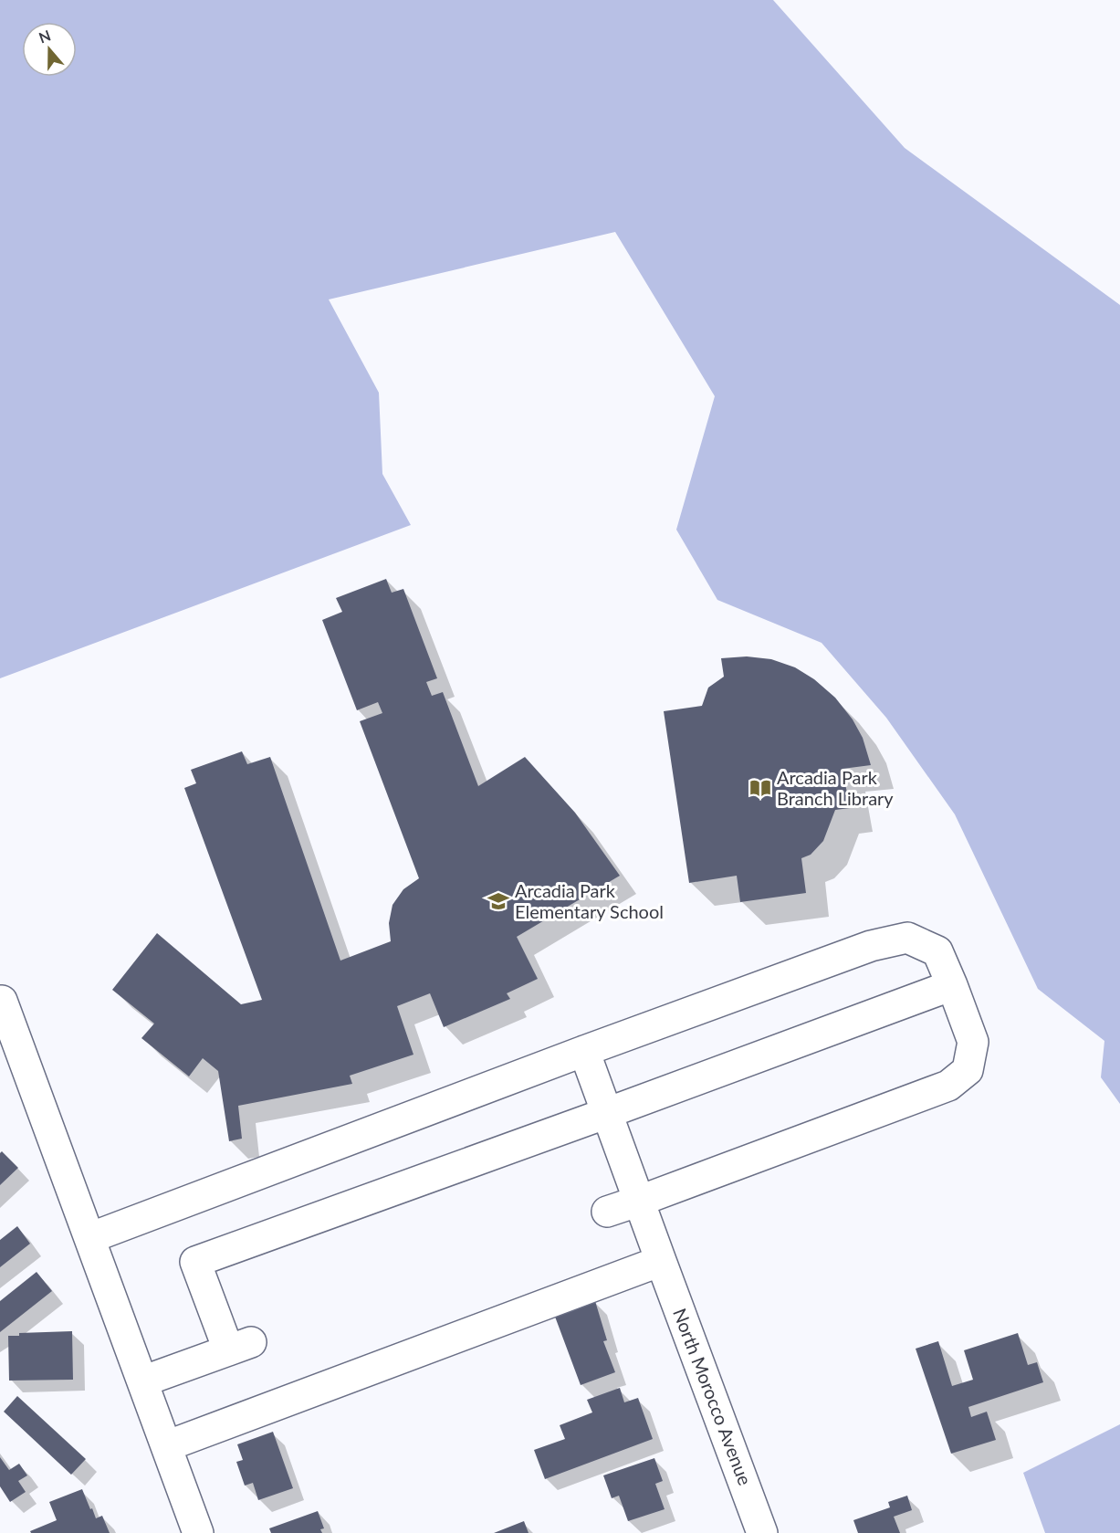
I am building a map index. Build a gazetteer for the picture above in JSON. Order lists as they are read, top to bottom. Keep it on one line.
{"streets":{"street":["North Morocco Avenue"]},"places":{"library":["Arcadia Park Branch Library"],"school or university":["Arcadia Park Elementary School"]},"north":"top"}
